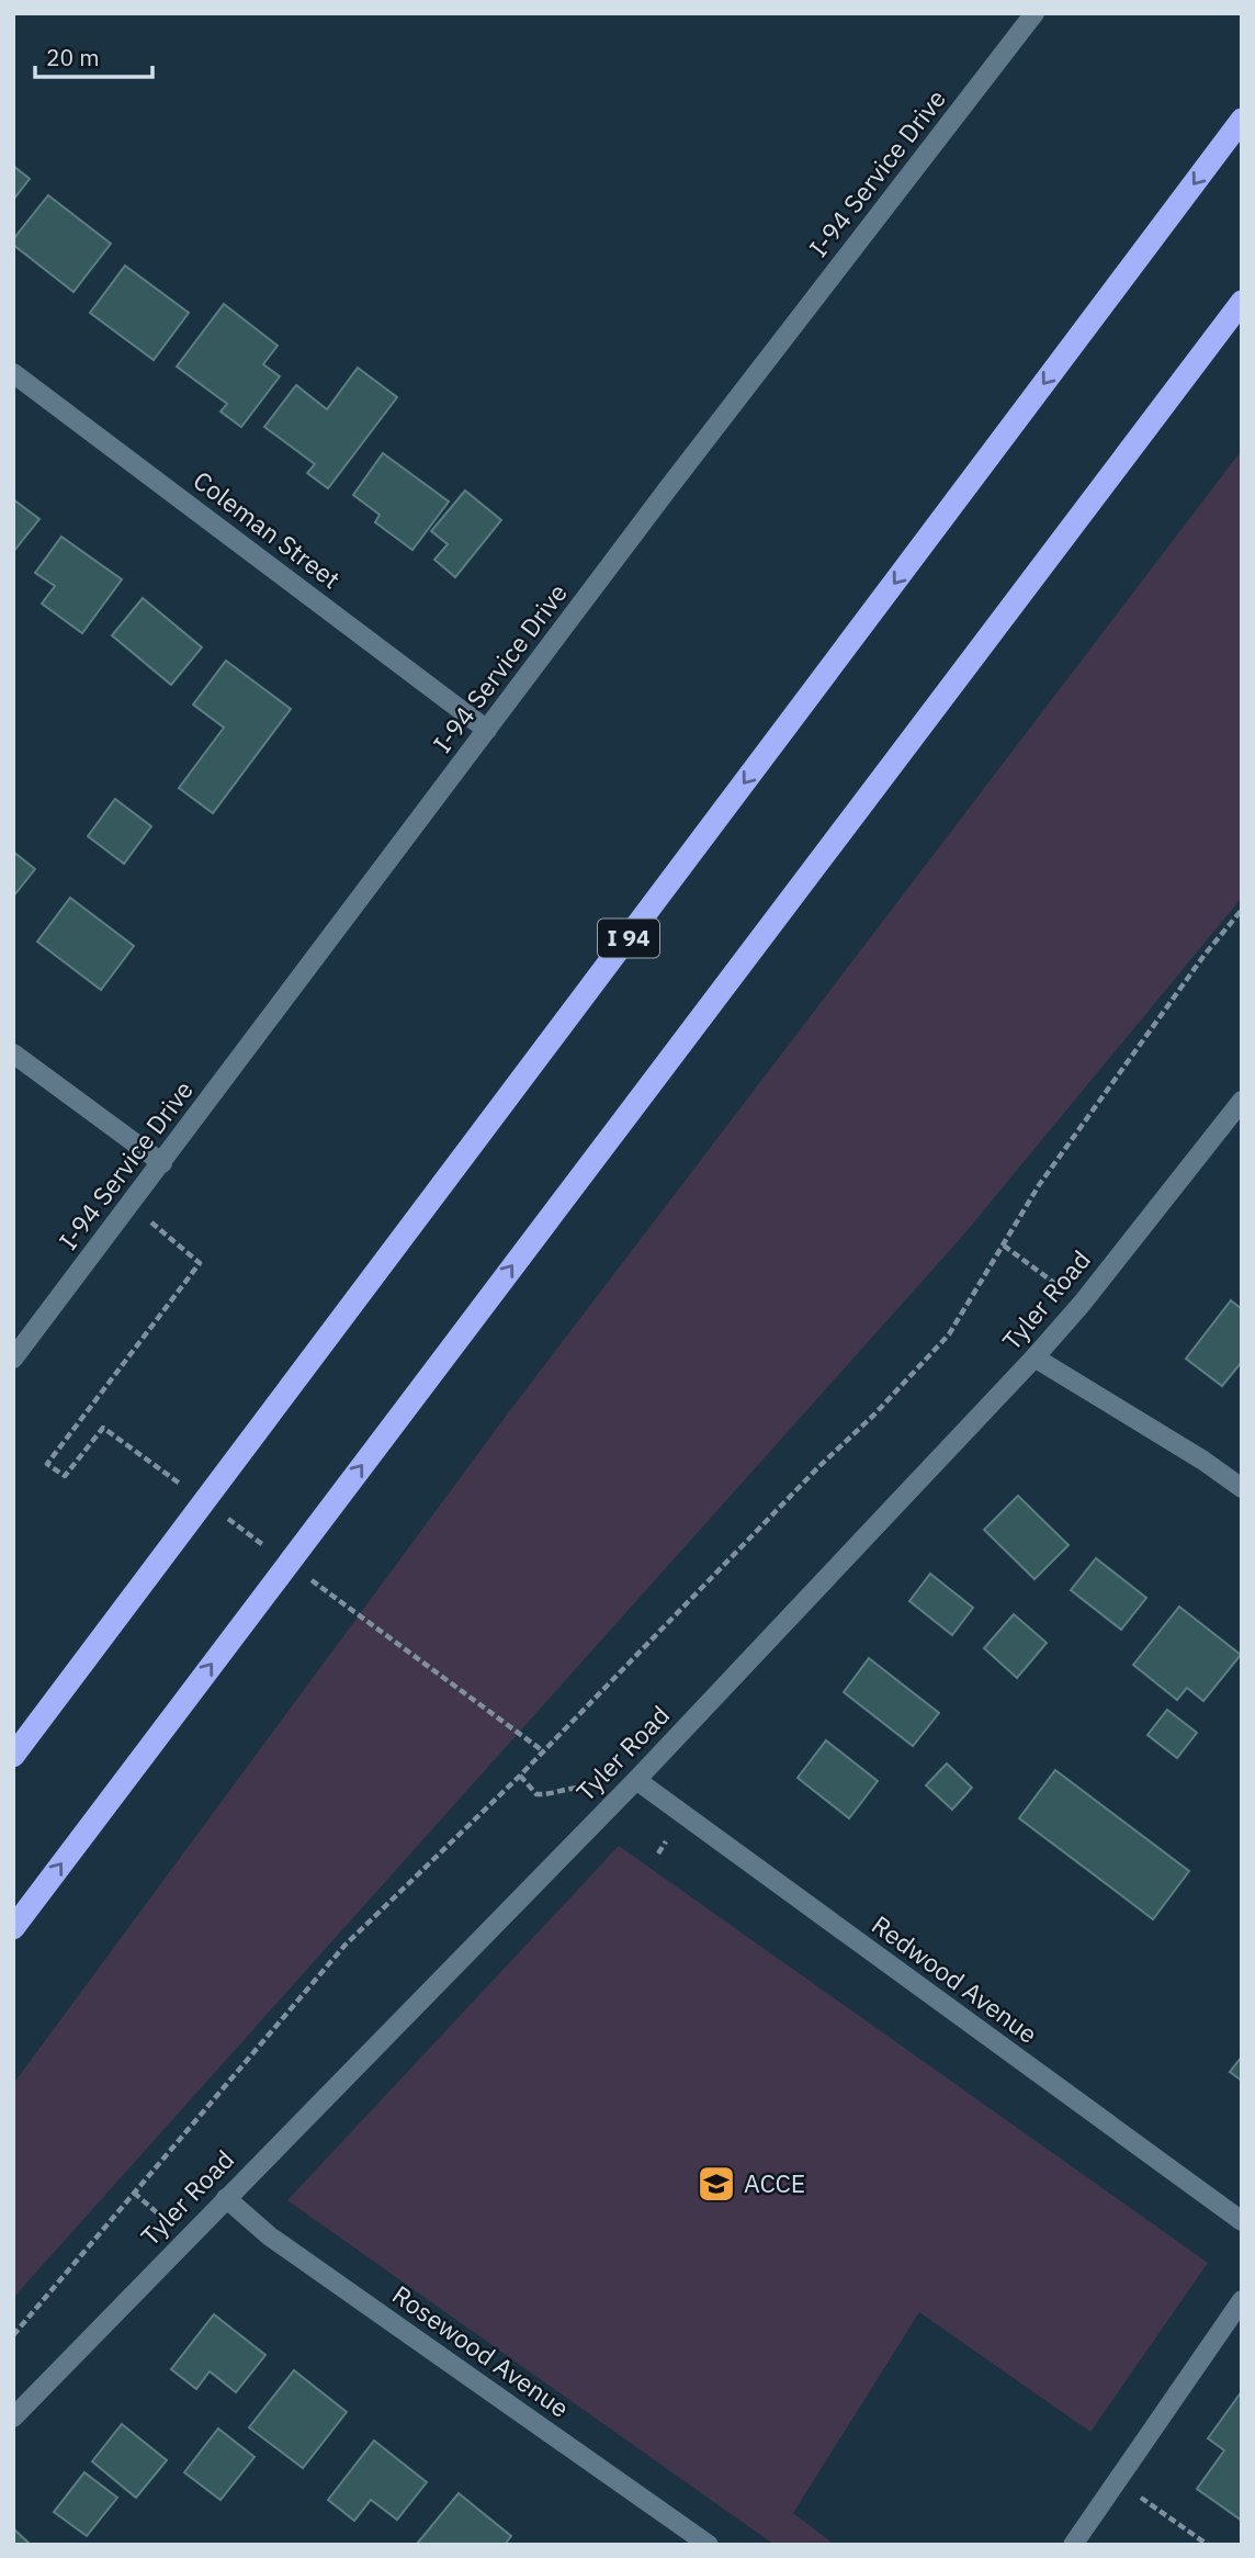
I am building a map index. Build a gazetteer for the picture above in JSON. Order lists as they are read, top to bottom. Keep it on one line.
{"streets":{"highway":["I 94"],"street":["I-94 Service Drive","Coleman Street","Tyler Road","Redwood Avenue","Rosewood Avenue"]},"crossings":[["I-94 Service Drive","Coleman Street"],["Tyler Road","Redwood Avenue"],["Tyler Road","Rosewood Avenue"]],"places":{"school or university":["ACCE"]},"scale_bar":"20 m"}
